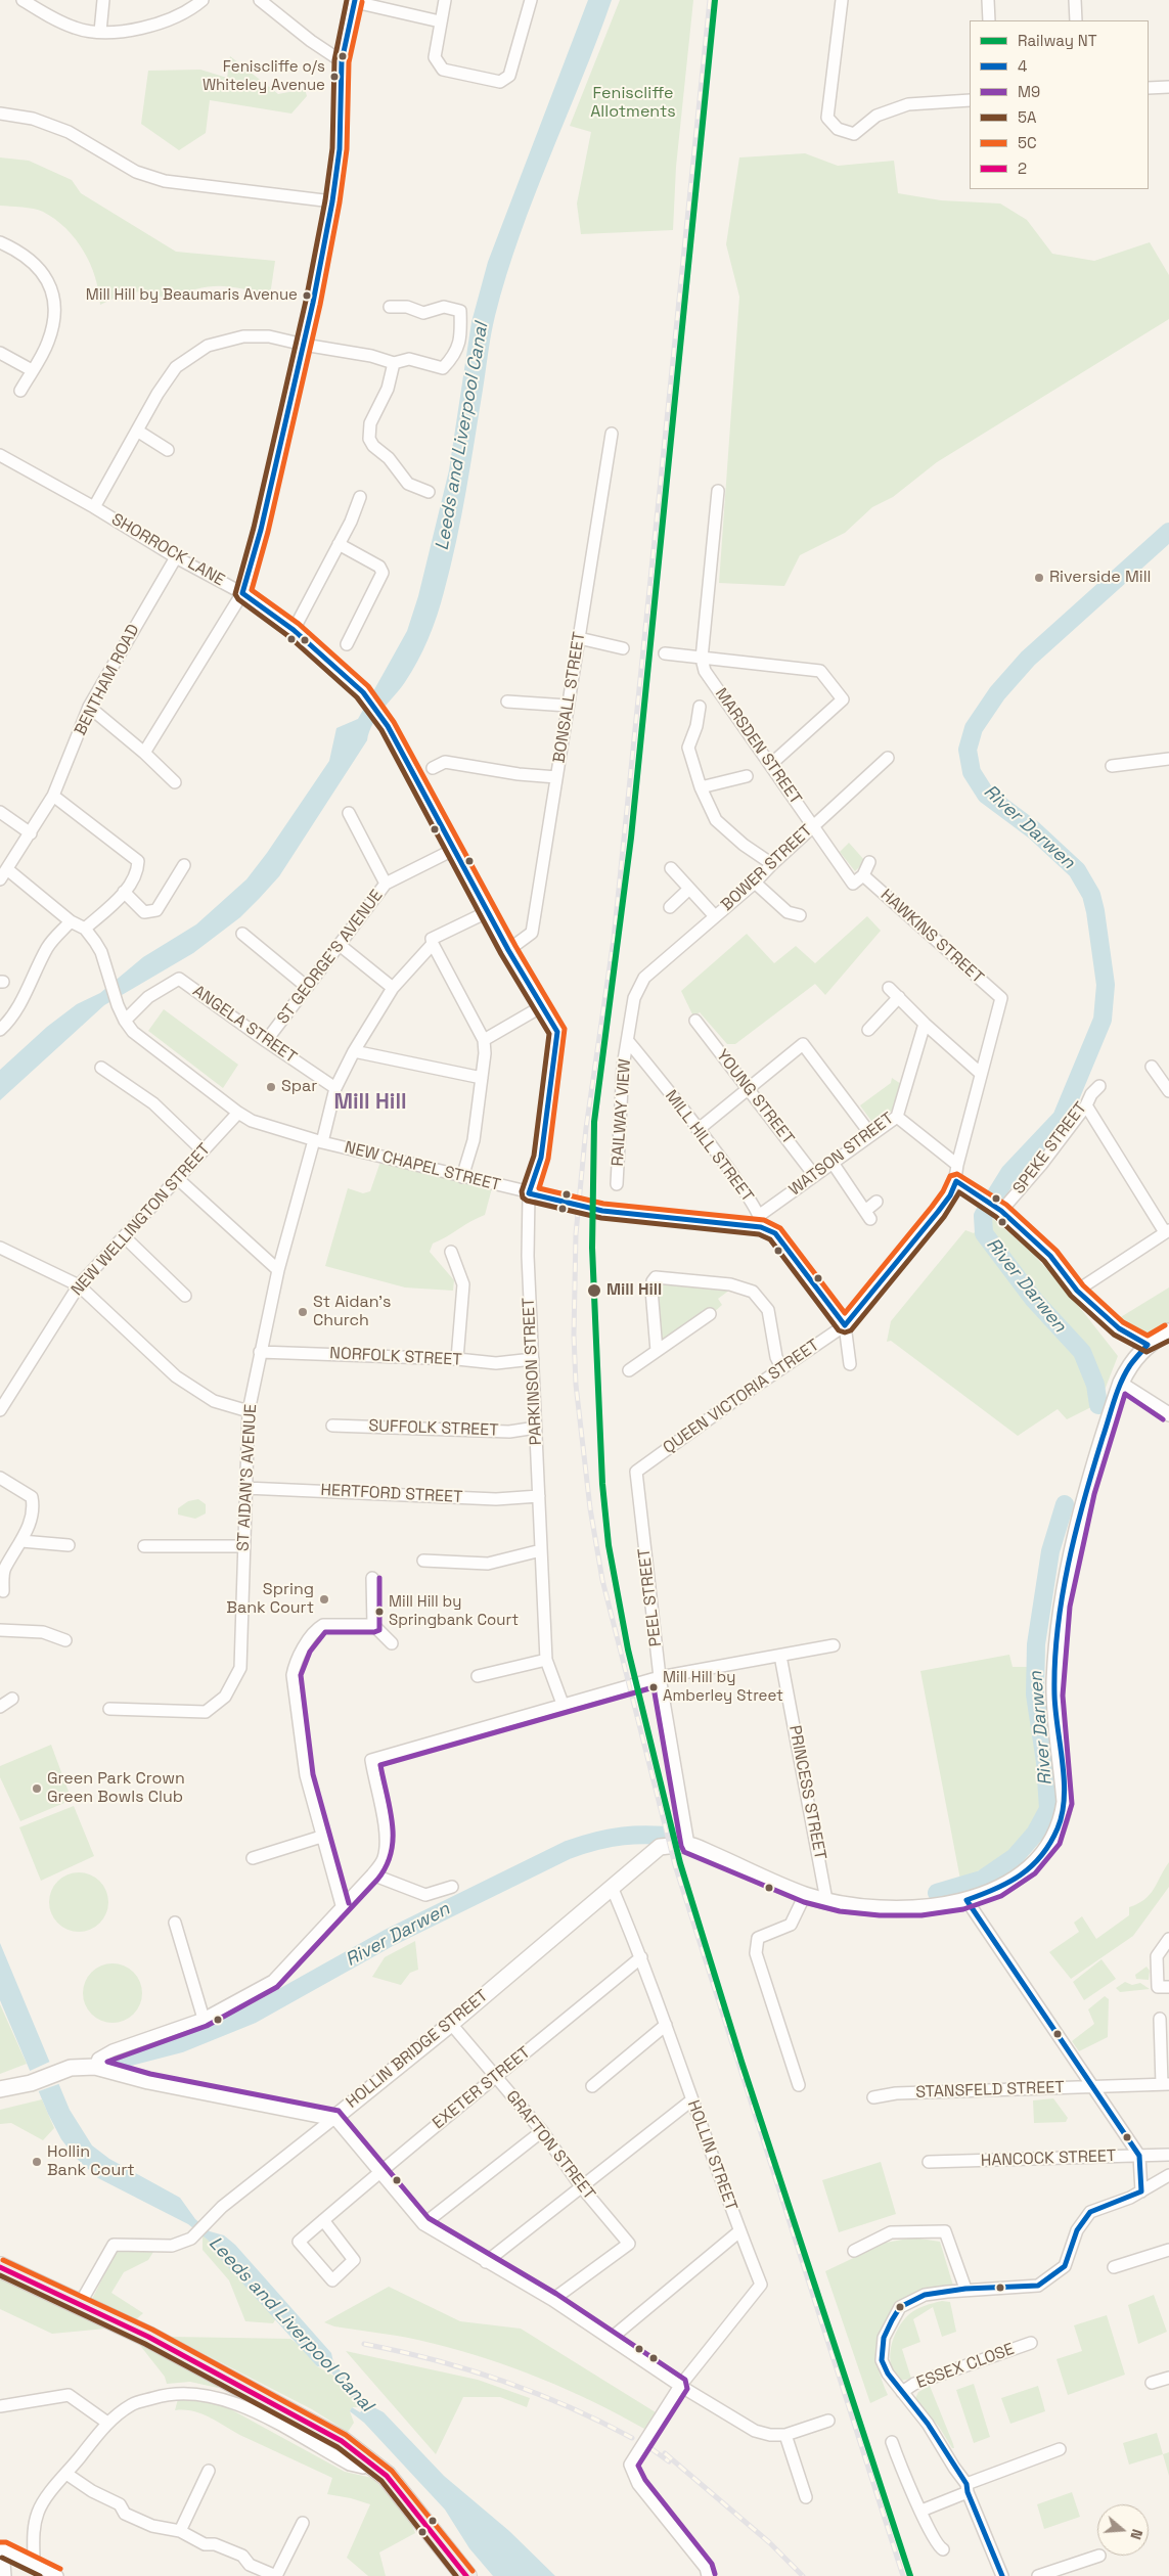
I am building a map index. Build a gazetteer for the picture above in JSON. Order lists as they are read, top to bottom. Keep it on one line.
{"streets":{"main road":["HOLLIN BRIDGE STREET"],"street":["SHORROCK LANE","BENTHAM ROAD","BONSALL STREET","MARSDEN STREET","BOWER STREET","HAWKINS STREET","ST GEORGE'S AVENUE","ANGELA STREET","YOUNG STREET","RAILWAY VIEW","MILL HILL STREET","SPEKE STREET","WATSON STREET","NEW CHAPEL STREET","NEW WELLINGTON STREET","NORFOLK STREET","PARKINSON STREET","QUEEN VICTORIA STREET","SUFFOLK STREET","ST AIDAN'S AVENUE","HERTFORD STREET","PEEL STREET","PRINCESS STREET","EXETER STREET","STANSFELD STREET","GRAFTON STREET","HOLLIN STREET","HANCOCK STREET","ESSEX CLOSE"]},"crossings":[["SHORROCK LANE","BENTHAM ROAD"],["SHORROCK LANE","ST GEORGE'S AVENUE"],["MARSDEN STREET","BOWER STREET"],["MARSDEN STREET","HAWKINS STREET"],["BOWER STREET","RAILWAY VIEW"],["BOWER STREET","MILL HILL STREET"],["HAWKINS STREET","QUEEN VICTORIA STREET"],["ST GEORGE'S AVENUE","ANGELA STREET"],["ANGELA STREET","NEW CHAPEL STREET"],["ANGELA STREET","ST AIDAN'S AVENUE"],["YOUNG STREET","WATSON STREET"],["RAILWAY VIEW","MILL HILL STREET"],["MILL HILL STREET","WATSON STREET"],["MILL HILL STREET","NEW CHAPEL STREET"],["MILL HILL STREET","QUEEN VICTORIA STREET"],["WATSON STREET","NEW CHAPEL STREET"],["NEW CHAPEL STREET","NEW WELLINGTON STREET"],["NEW CHAPEL STREET","PARKINSON STREET"],["NEW CHAPEL STREET","ST AIDAN'S AVENUE"],["NORFOLK STREET","PARKINSON STREET"],["NORFOLK STREET","ST AIDAN'S AVENUE"],["PARKINSON STREET","SUFFOLK STREET"],["PARKINSON STREET","HERTFORD STREET"],["QUEEN VICTORIA STREET","PEEL STREET"],["ST AIDAN'S AVENUE","HERTFORD STREET"],["PEEL STREET","HOLLIN BRIDGE STREET"],["PRINCESS STREET","HOLLIN BRIDGE STREET"],["HOLLIN BRIDGE STREET","GRAFTON STREET"],["HOLLIN BRIDGE STREET","HOLLIN STREET"],["EXETER STREET","GRAFTON STREET"],["EXETER STREET","HOLLIN STREET"]],"districts":["Mill Hill"],"water":["Leeds and Liverpool Canal","River Darwen"],"parks":["Feniscliffe Allotments"],"places":["Feniscliffe o/s Whiteley Avenue","Mill Hill by Beaumaris Avenue","Riverside Mill","Spar","Mill Hill","St Aidan’s Church","Spring Bank Court","Mill Hill by Springbank Court","Mill Hill by Amberley Street","Green Park Crown Green Bowls Club","Hollin Bank Court"],"lines":["rail line NT","transit line 4","transit line 5A","transit line 5C","transit line M9","transit line 2"],"legend":["Railway NT","4","M9","5A","5C","2"],"north":"right"}
